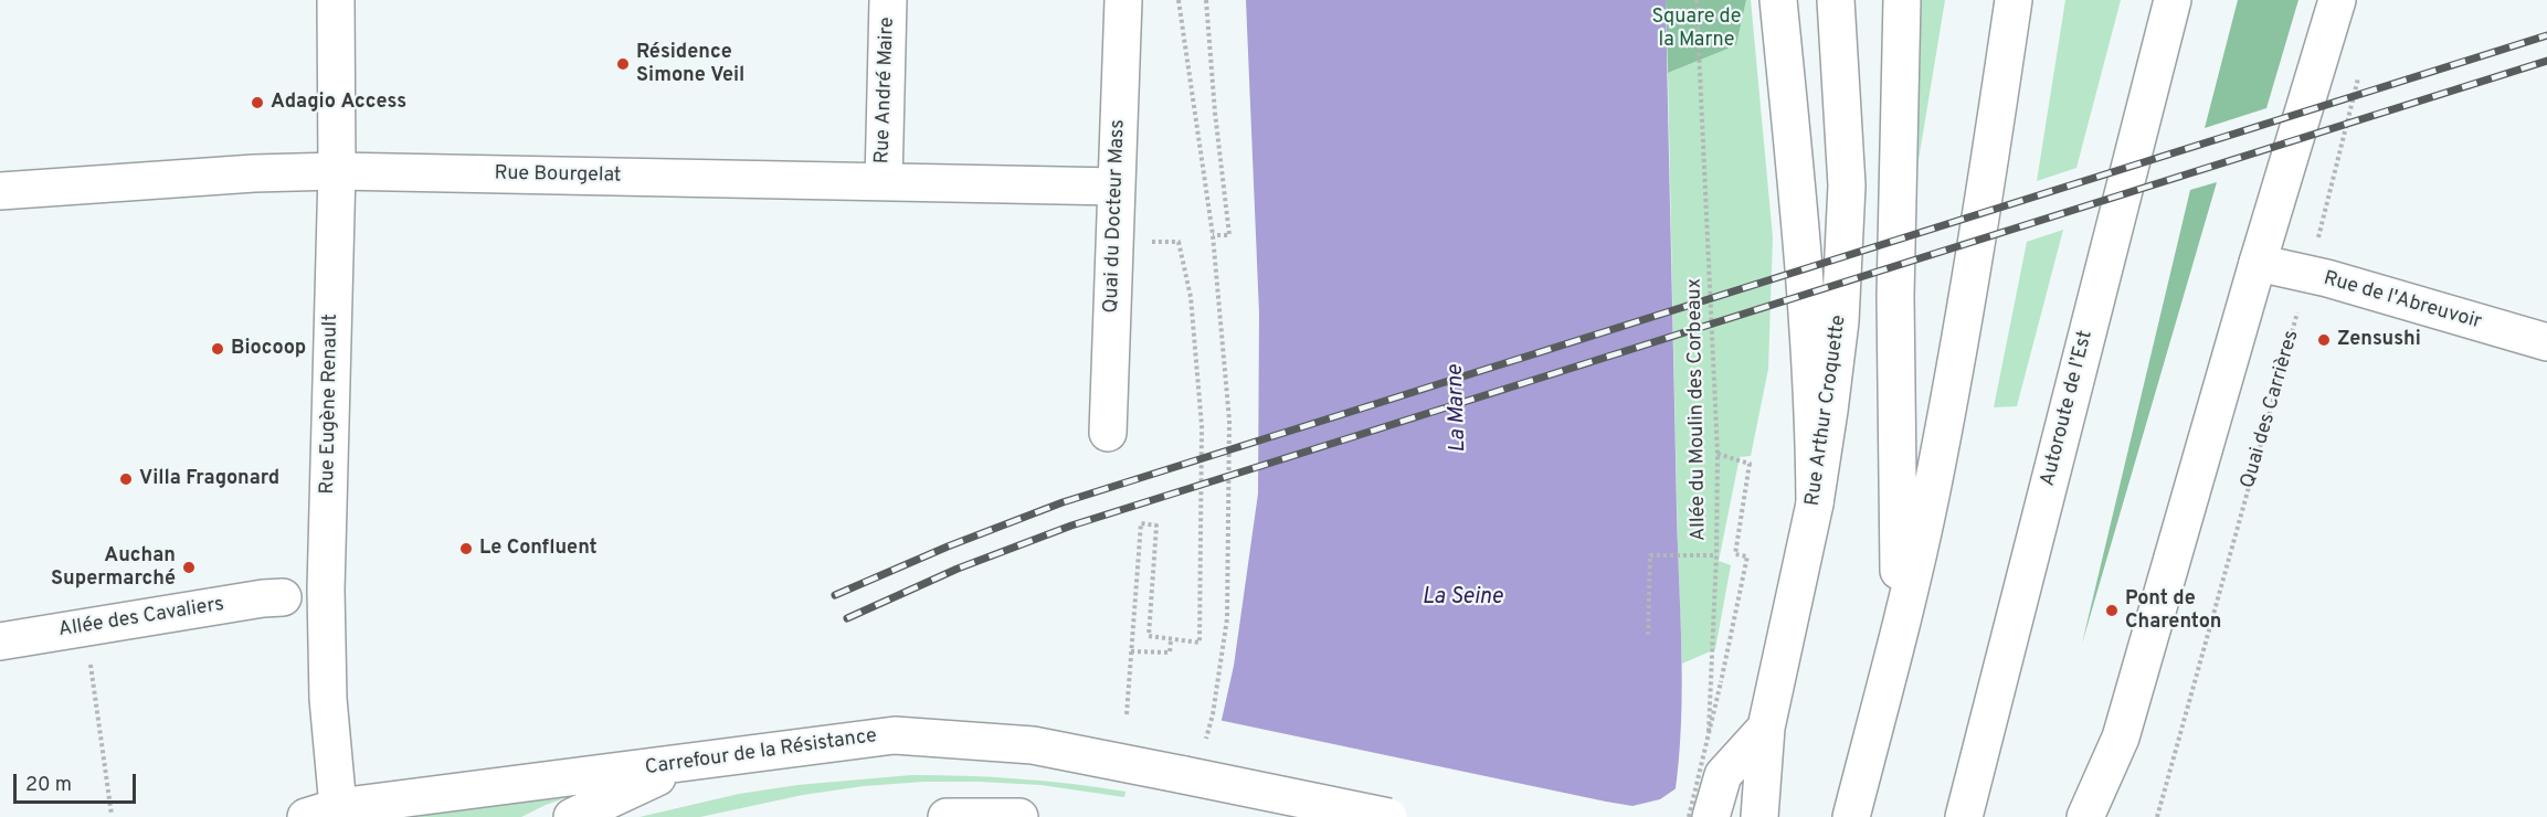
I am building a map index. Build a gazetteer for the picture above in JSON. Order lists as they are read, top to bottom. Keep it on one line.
{"streets":{"main road":["Rue André Maire","Rue Bourgelat","Quai du Docteur Mass","Rue de l'Abreuvoir","Rue Eugène Renault","Autoroute de l’Est","Rue Arthur Croquette","Allée des Cavaliers","Carrefour de la Résistance"],"path":["Allée du Moulin des Corbeaux","Quai des Carrières"]},"crossings":[["Rue André Maire","Rue Bourgelat"],["Rue Bourgelat","Quai du Docteur Mass"],["Rue Bourgelat","Rue Eugène Renault"],["Rue de l'Abreuvoir","Quai des Carrières"],["Rue Eugène Renault","Carrefour de la Résistance"]],"water":["La Marne","La Seine"],"parks":["Square de la Marne"],"places":["Résidence Simone Veil","Adagio Access","Zensushi","Biocoop","Villa Fragonard","Le Confluent","Auchan Supermarché","Pont de Charenton"],"scale_bar":"20 m"}
